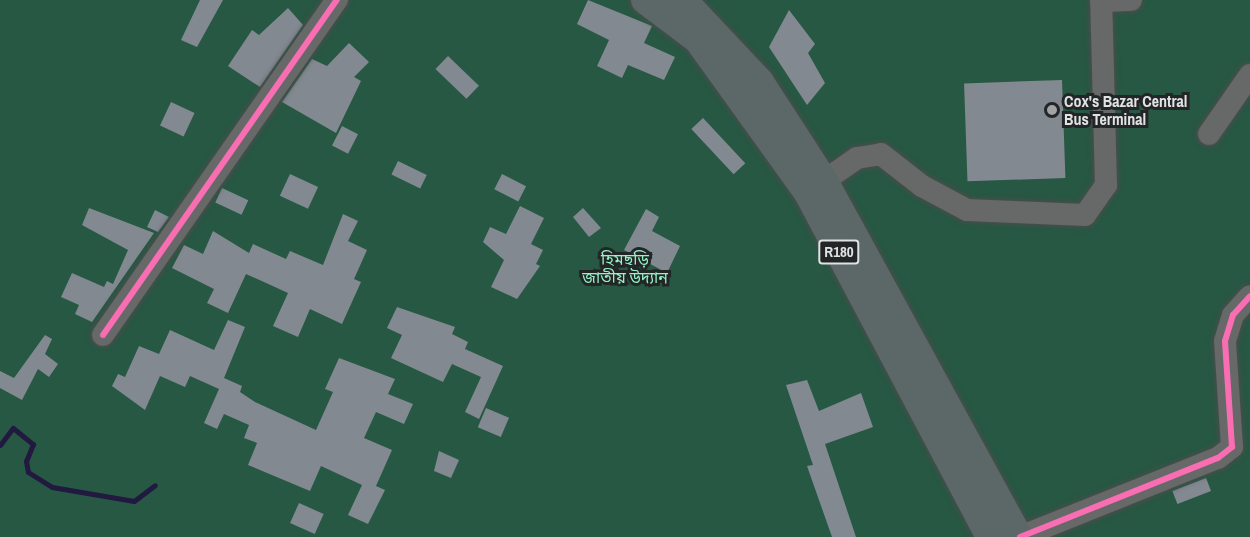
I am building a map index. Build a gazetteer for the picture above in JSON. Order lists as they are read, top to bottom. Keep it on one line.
{"streets":{"main road":["R180"]},"parks":["হিমছড়ি জাতীয় উদ্যান"],"places":["Cox's Bazar Central Bus Terminal"]}
